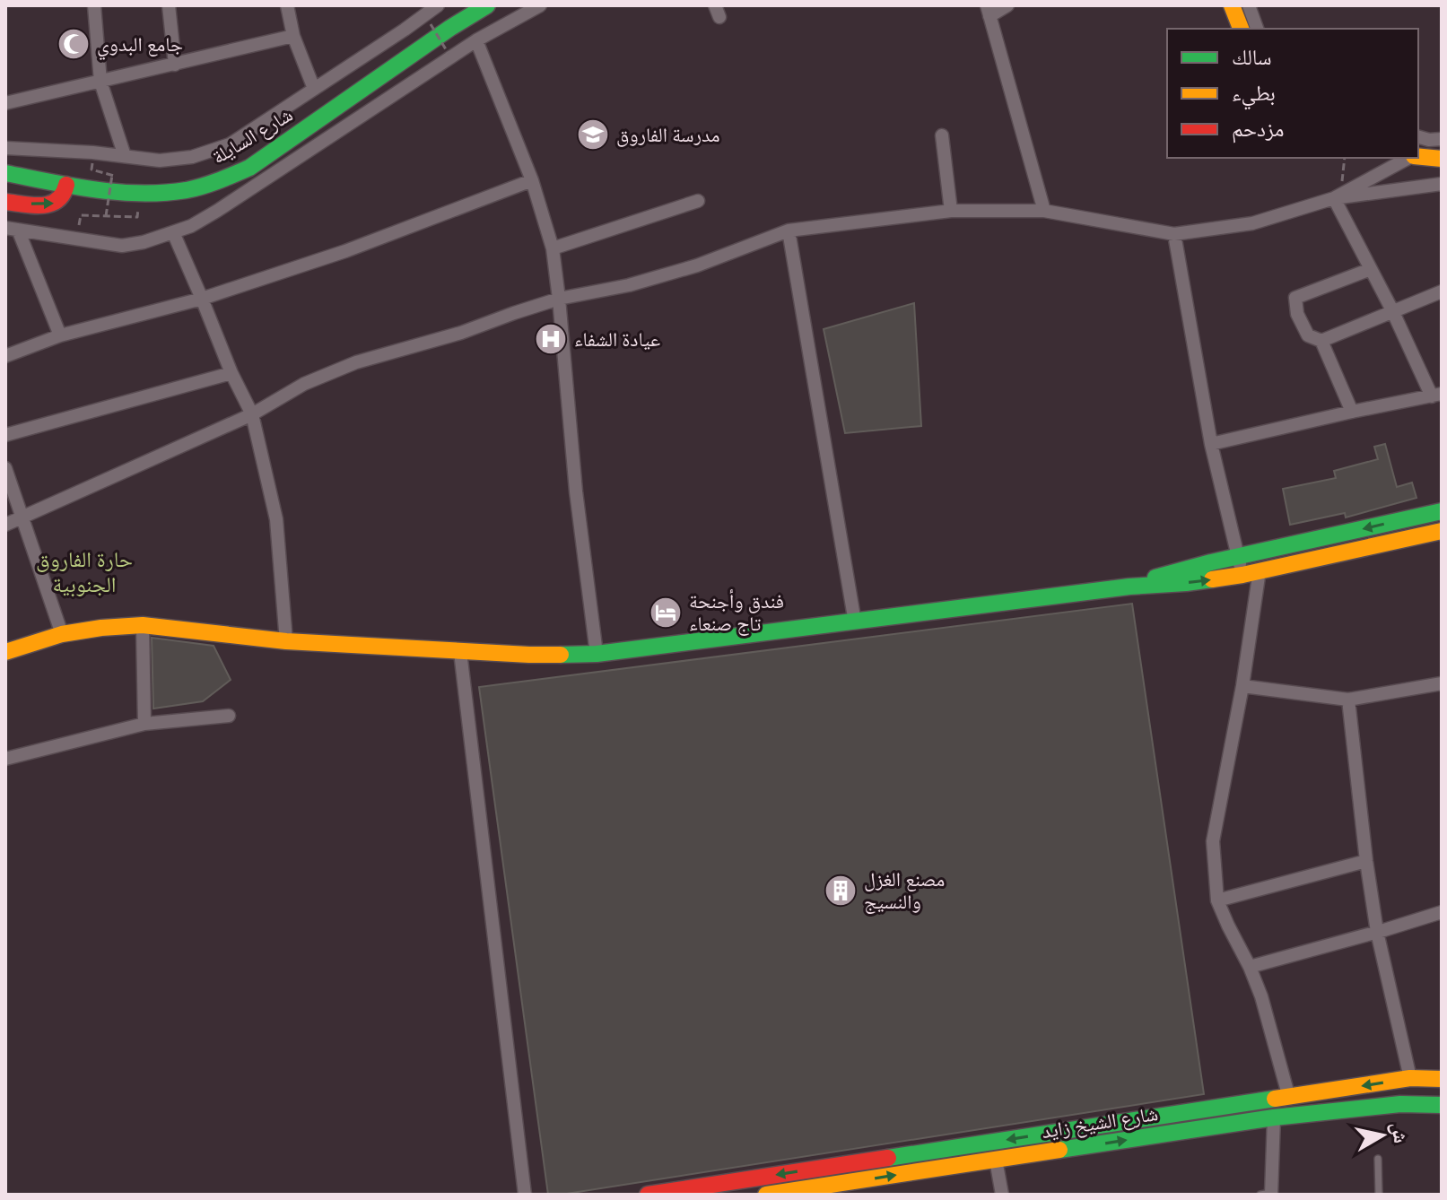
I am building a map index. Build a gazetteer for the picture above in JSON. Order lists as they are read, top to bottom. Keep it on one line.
{"streets":{"main road":["شارع السايلة","شارع الشيخ زايد"]},"districts":["حارة الفاروق الجنوبية"],"places":{"mosque":["جامع البدوي"],"school or university":["مدرسة الفاروق"],"hospital":["عيادة الشفاء"],"hotel":["فندق وأجنحة تاج صنعاء"],"building":["مصنع الغزل والنسيج"]},"legend":["سالك","بطيء","مزدحم"],"north":"right"}
